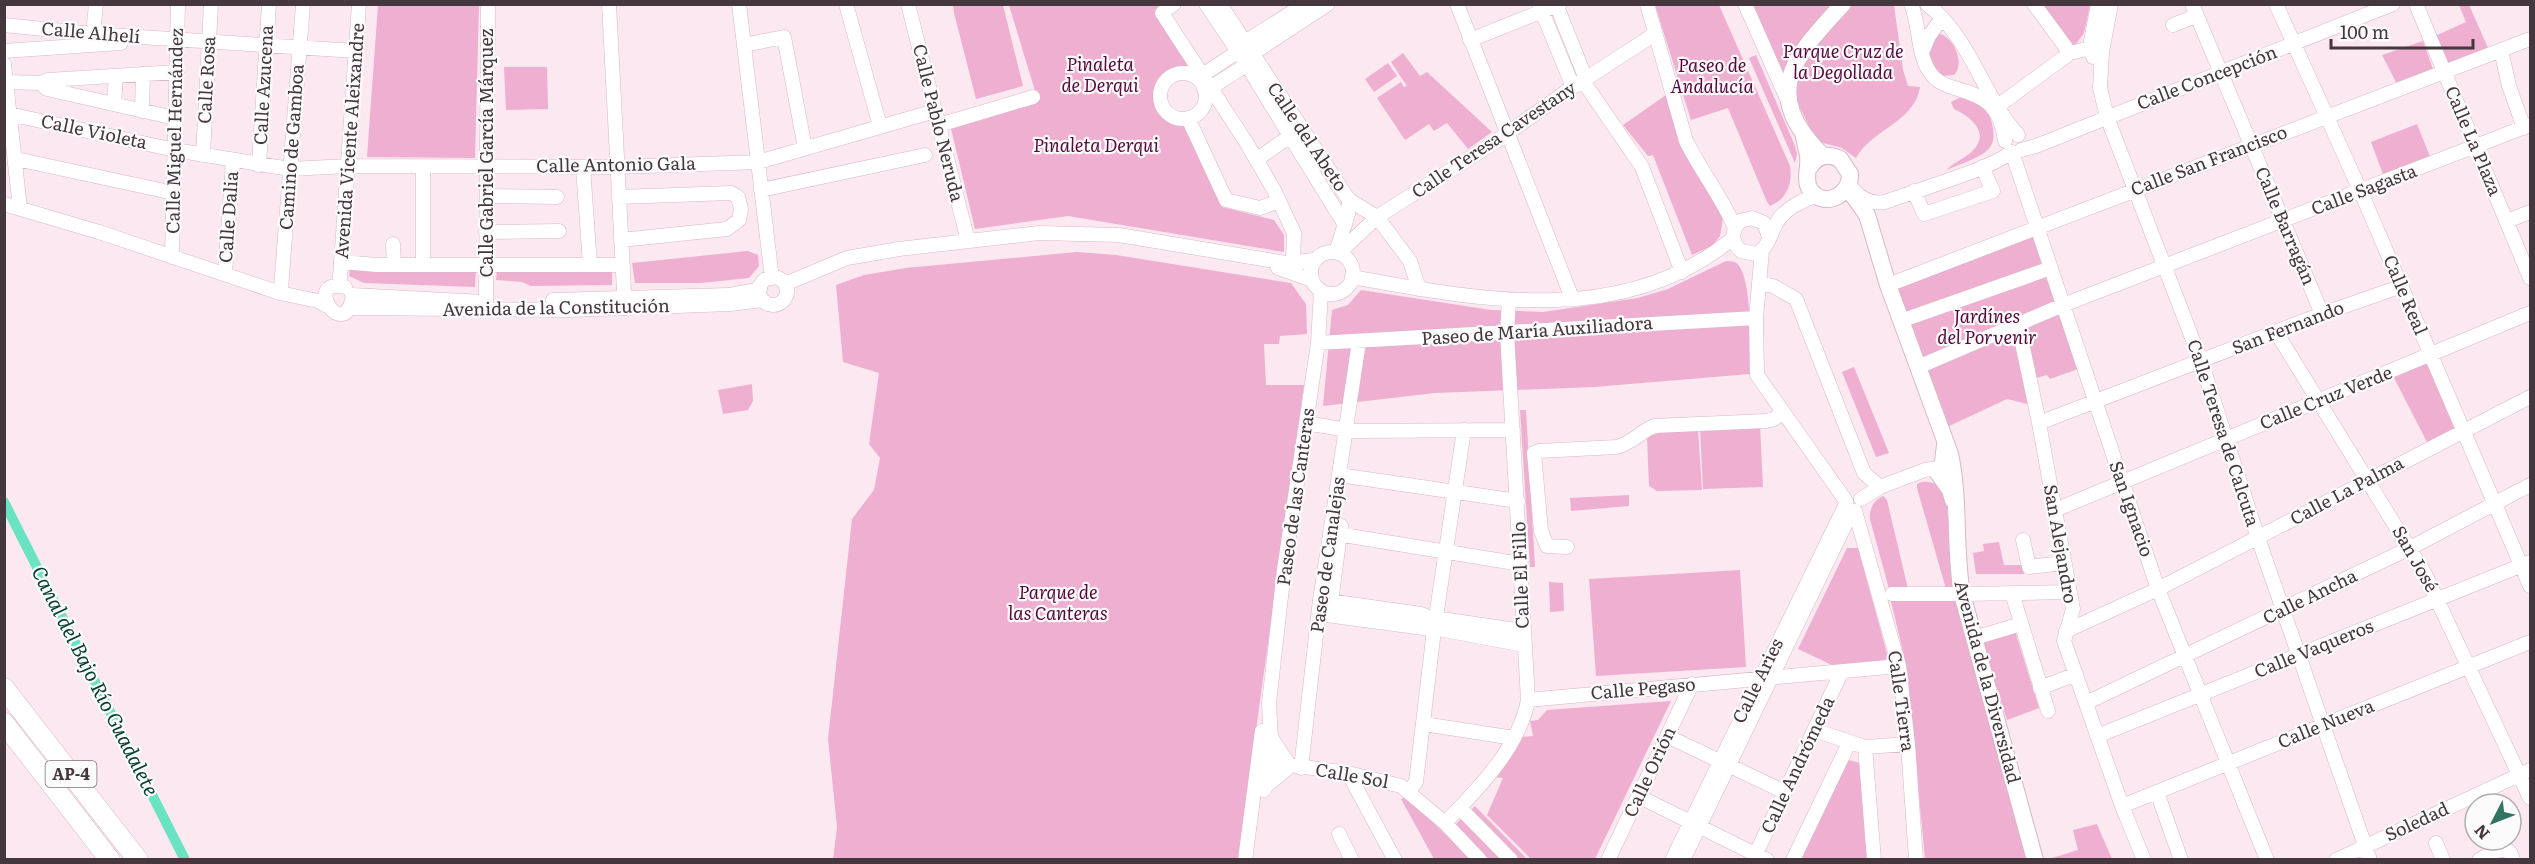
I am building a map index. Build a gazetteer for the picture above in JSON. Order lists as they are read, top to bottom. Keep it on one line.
{"streets":{"highway":["AP-4"],"main road":["Avenida de la Diversidad"],"street":["Calle Alhelí","Calle Concepción","Calle Rosa","Calle Azucena","Calle Pablo Neruda","Calle Miguel Hernández","Calle Violeta","Calle del Abeto","Calle Teresa Cavestany","Avenida Vicente Aleixandre","Calle La Plaza","Camino de Gamboa","Calle Gabriel García Márquez","Calle San Francisco","Calle Antonio Gala","Calle Sagasta","Calle Dalia","Calle Barragán","Calle Real","Avenida de la Constitución","San Fernando","Paseo de María Auxiliadora","Calle Cruz Verde","Calle Teresa de Calcuta","Calle La Palma","Paseo de las Canteras","San Ignacio","San Alejandro","Paseo de Canalejas","San José","Calle El Fillo","Calle Ancha","Calle Vaqueros","Calle Aries","Calle Pegaso","Calle Tierra","Calle Nueva","Calle Andrómeda","Calle Orión","Calle Sol","Soledad"]},"crossings":[["Calle Alhelí","Calle Rosa"],["Calle Alhelí","Calle Azucena"],["Calle Alhelí","Calle Miguel Hernández"],["Calle Alhelí","Avenida Vicente Aleixandre"],["Calle Alhelí","Camino de Gamboa"],["Calle Concepción","Calle Barragán"],["Calle Concepción","Calle Real"],["Calle Concepción","Calle Teresa de Calcuta"],["Calle Concepción","San Ignacio"],["Calle Rosa","Calle Violeta"],["Calle Azucena","Calle Violeta"],["Calle Pablo Neruda","Calle Antonio Gala"],["Calle Miguel Hernández","Calle Violeta"],["Calle Miguel Hernández","Avenida de la Constitución"],["Calle Violeta","Camino de Gamboa"],["Calle Violeta","Calle Antonio Gala"],["Calle Violeta","Calle Dalia"],["Calle del Abeto","Calle Teresa Cavestany"],["Calle del Abeto","Paseo de las Canteras"],["Calle Teresa Cavestany","Paseo de las Canteras"],["Avenida Vicente Aleixandre","Calle Antonio Gala"],["Avenida Vicente Aleixandre","Avenida de la Constitución"],["Calle La Plaza","Calle San Francisco"],["Calle La Plaza","Calle Sagasta"],["Camino de Gamboa","Calle Antonio Gala"],["Camino de Gamboa","Avenida de la Constitución"],["Calle Gabriel García Márquez","Calle Antonio Gala"],["Calle Gabriel García Márquez","Avenida de la Constitución"],["Calle San Francisco","Calle Barragán"],["Calle San Francisco","Calle Real"],["Calle San Francisco","Calle Teresa de Calcuta"],["Calle San Francisco","San Ignacio"],["Calle San Francisco","Avenida de la Diversidad"],["Calle Sagasta","Calle Barragán"],["Calle Sagasta","Calle Real"],["Calle Sagasta","Calle Teresa de Calcuta"],["Calle Sagasta","San Ignacio"],["Calle Sagasta","San Alejandro"],["Calle Dalia","Avenida de la Constitución"],["Calle Barragán","San Fernando"],["Calle Real","San Fernando"],["Calle Real","Calle Cruz Verde"],["Calle Real","Calle La Palma"],["Calle Real","Calle Ancha"],["Calle Real","Calle Vaqueros"],["San Fernando","Calle Teresa de Calcuta"],["San Fernando","San Ignacio"],["San Fernando","San Alejandro"],["San Fernando","San José"],["Paseo de María Auxiliadora","Paseo de las Canteras"],["Paseo de María Auxiliadora","Paseo de Canalejas"],["Paseo de María Auxiliadora","Calle El Fillo"],["Paseo de María Auxiliadora","Calle Tierra"],["Calle Cruz Verde","Calle Teresa de Calcuta"],["Calle Cruz Verde","San Ignacio"],["Calle Cruz Verde","San Alejandro"],["Calle Cruz Verde","San José"],["Calle Teresa de Calcuta","Calle La Palma"],["Calle Teresa de Calcuta","Calle Ancha"],["Calle Teresa de Calcuta","Calle Vaqueros"],["Calle Teresa de Calcuta","Calle Nueva"],["Calle Teresa de Calcuta","Soledad"],["Calle La Palma","San Ignacio"],["Calle La Palma","San Alejandro"],["Calle La Palma","San José"],["San Ignacio","Calle Ancha"],["San Ignacio","Calle Vaqueros"],["San Ignacio","Calle Nueva"],["San Alejandro","Calle Ancha"],["San Alejandro","Calle Vaqueros"],["San Alejandro","Calle Nueva"],["Paseo de Canalejas","Calle Sol"],["San José","Calle Ancha"],["San José","Calle Vaqueros"],["San José","Calle Nueva"],["San José","Soledad"],["Calle El Fillo","Calle Pegaso"],["Calle El Fillo","Calle Sol"],["Calle Aries","Calle Pegaso"],["Calle Aries","Calle Tierra"],["Calle Pegaso","Calle Tierra"],["Calle Pegaso","Calle Andrómeda"],["Calle Pegaso","Calle Orión"]],"water":["Canal del Bajo Río Guadalete"],"parks":["Parque Cruz de la Degollada","Pinaleta de Derqui","Paseo de Andalucía","Pinaleta Derqui","Jardínes del Porvenir","Parque de las Canteras"],"scale_bar":"100 m","north":"bottom left"}
